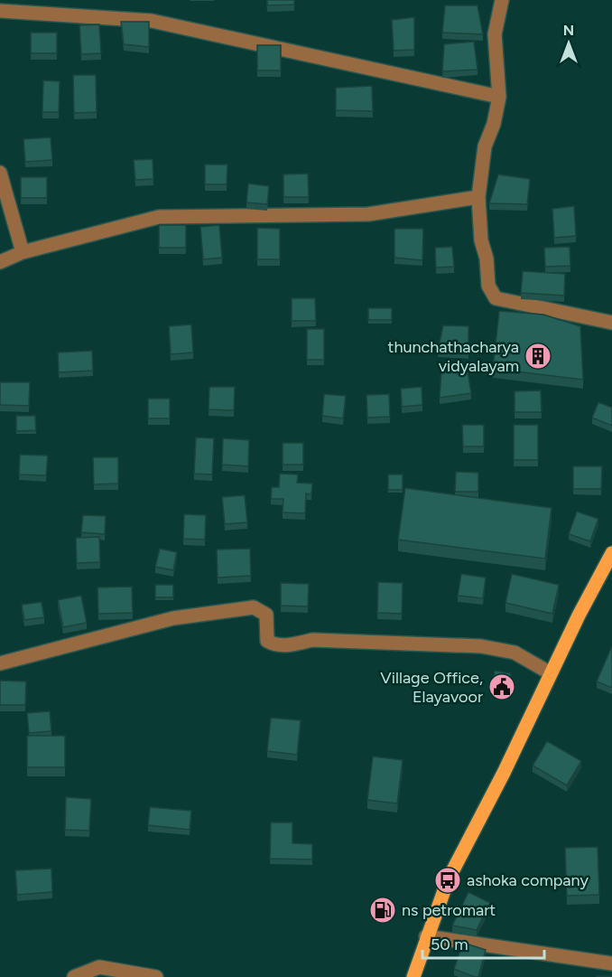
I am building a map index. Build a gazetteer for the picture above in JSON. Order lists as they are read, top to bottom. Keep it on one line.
{"places":{"building":["thunchathacharya vidyalayam"],"public building":["Village Office, Elayavoor"],"bus stop":["ashoka company"],"fuel station":["ns petromart"]},"scale_bar":"50 m","north":"top"}
